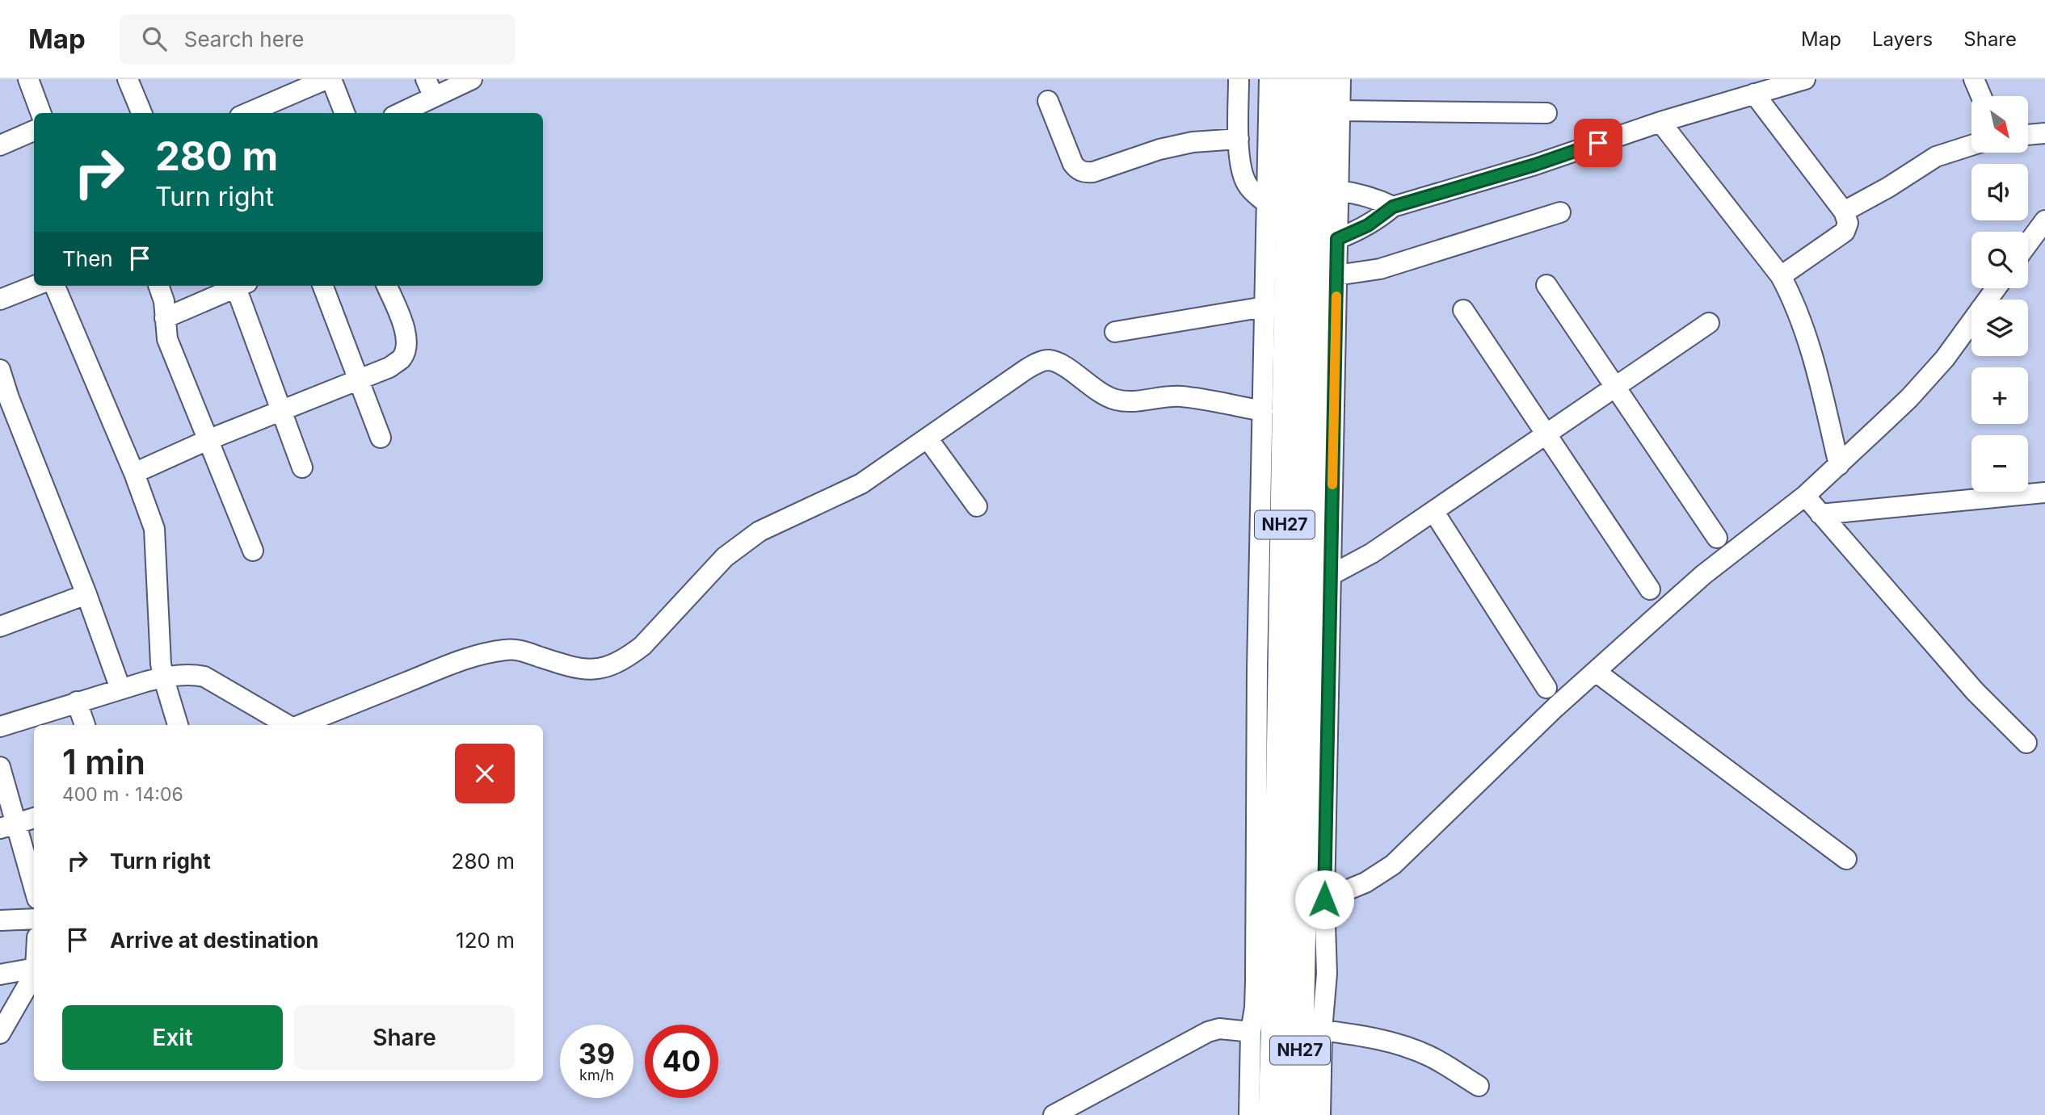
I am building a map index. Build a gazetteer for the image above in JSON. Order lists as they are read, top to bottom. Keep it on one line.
{"streets":{"highway":["NH27"]},"north":"bottom right","page":{"header":"Map","search":"Search here","nav":["Map","Layers","Share"],"map_buttons":["+","−"],"turn":["280 m","Turn right"],"then":"Then","heading":["1 min","400 m · 14:06"],"list":[{"name":"Turn right","value":"280 m"},{"name":"Arrive at destination","value":"120 m"}],"buttons":["Exit","Share"],"speed":"39 km/h","limit":"40"}}
